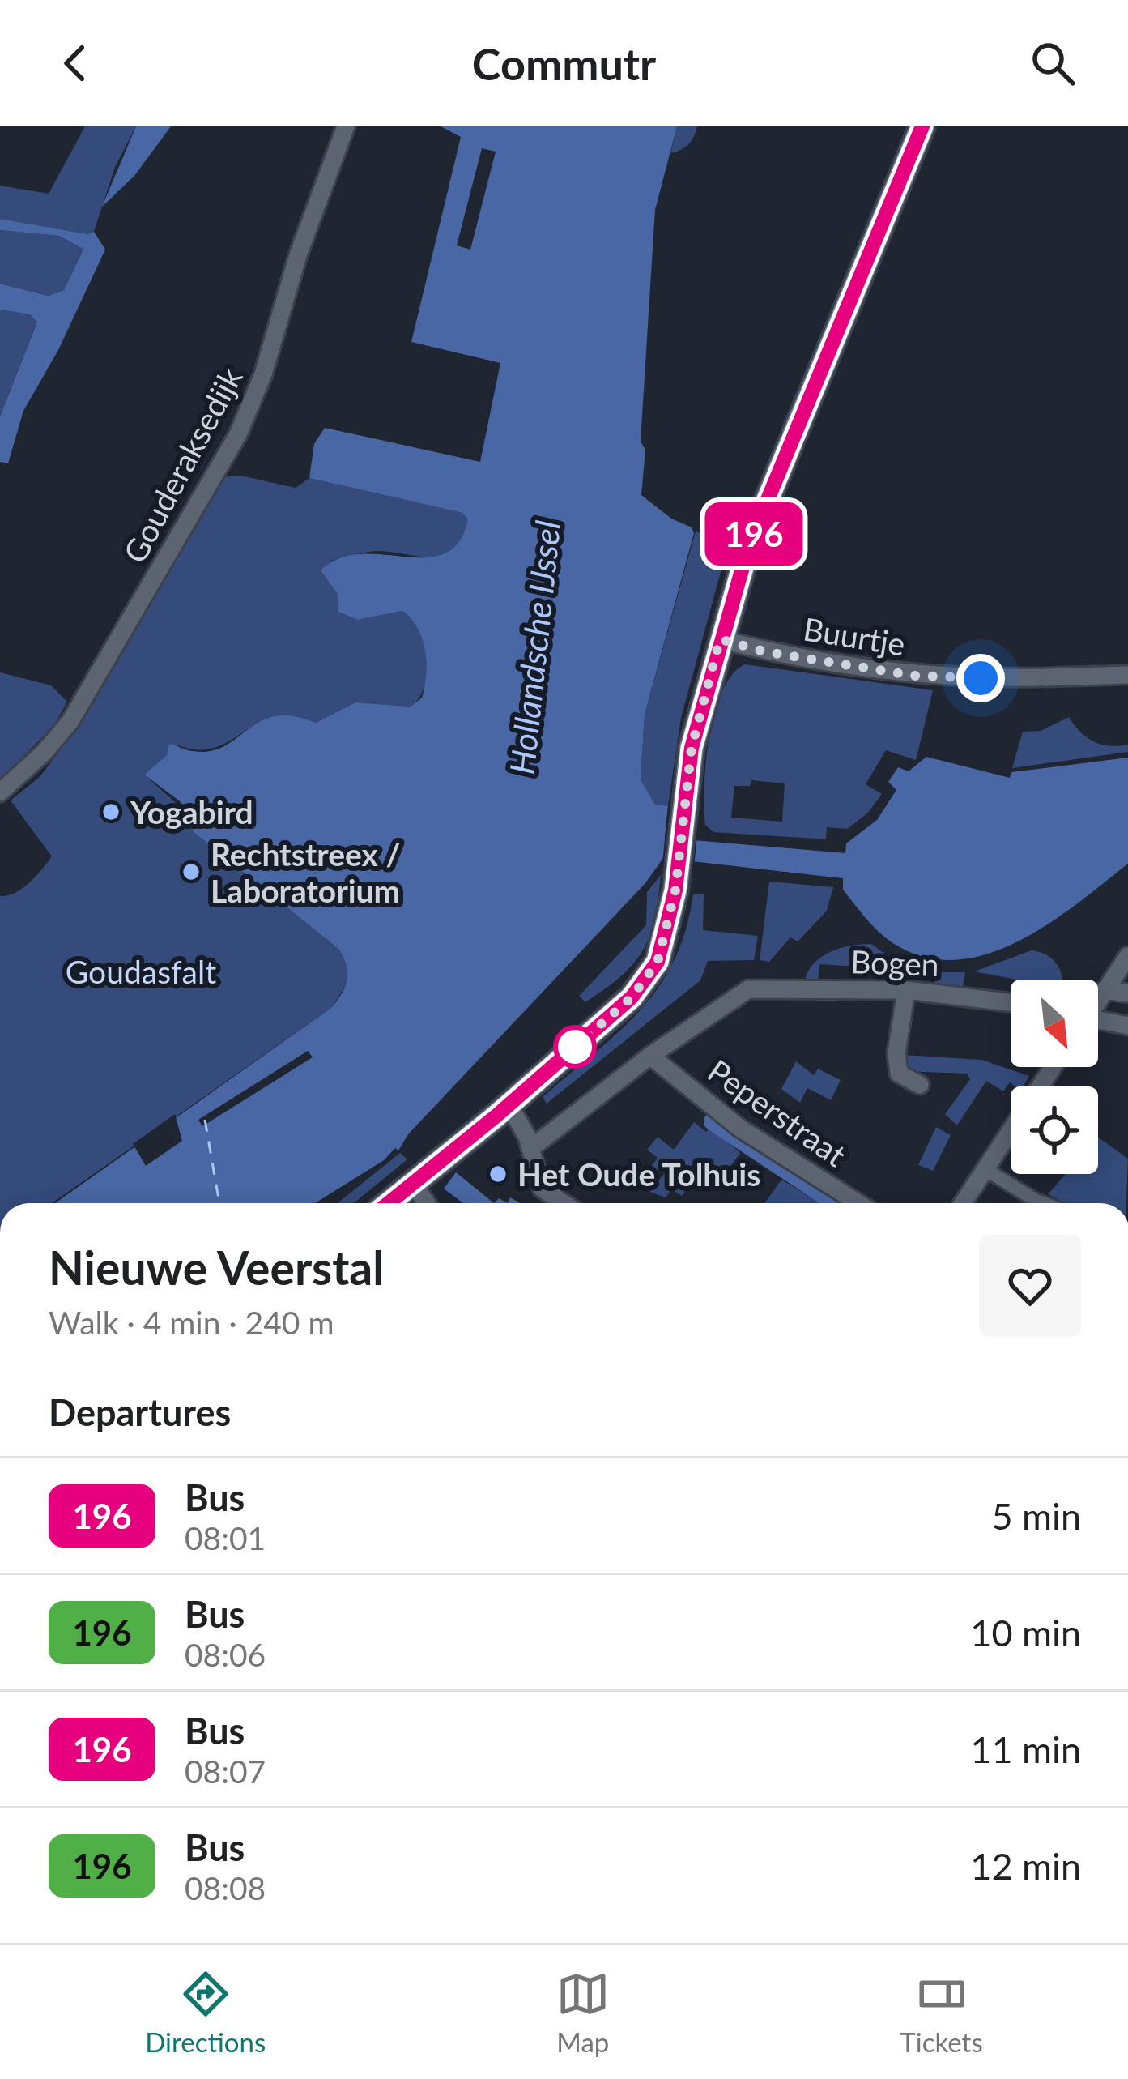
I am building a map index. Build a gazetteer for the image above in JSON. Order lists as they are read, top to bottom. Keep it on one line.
{"streets":{"street":["Gouderaksedijk","Buurtje","Bogen","Peperstraat"]},"crossings":[["Bogen","Peperstraat"]],"water":["Hollandsche IJssel"],"parks":["Goudasfalt"],"places":["Yogabird","Rechtstreex / Laboratorium","Het Oude Tolhuis"],"lines":["bus line 196"],"north":"bottom right","page":{"header":"Commutr","on_map":"196","heading":[["Nieuwe Veerstal","Walk · 4 min · 240 m"],"Departures"],"list":[{"mark":"196","name":"Bus","note":"08:01","value":"5 min"},{"mark":"196","name":"Bus","note":"08:06","value":"10 min"},{"mark":"196","name":"Bus","note":"08:07","value":"11 min"},{"mark":"196","name":"Bus","note":"08:08","value":"12 min"}],"tabs":["Directions","Map","Tickets"]}}
